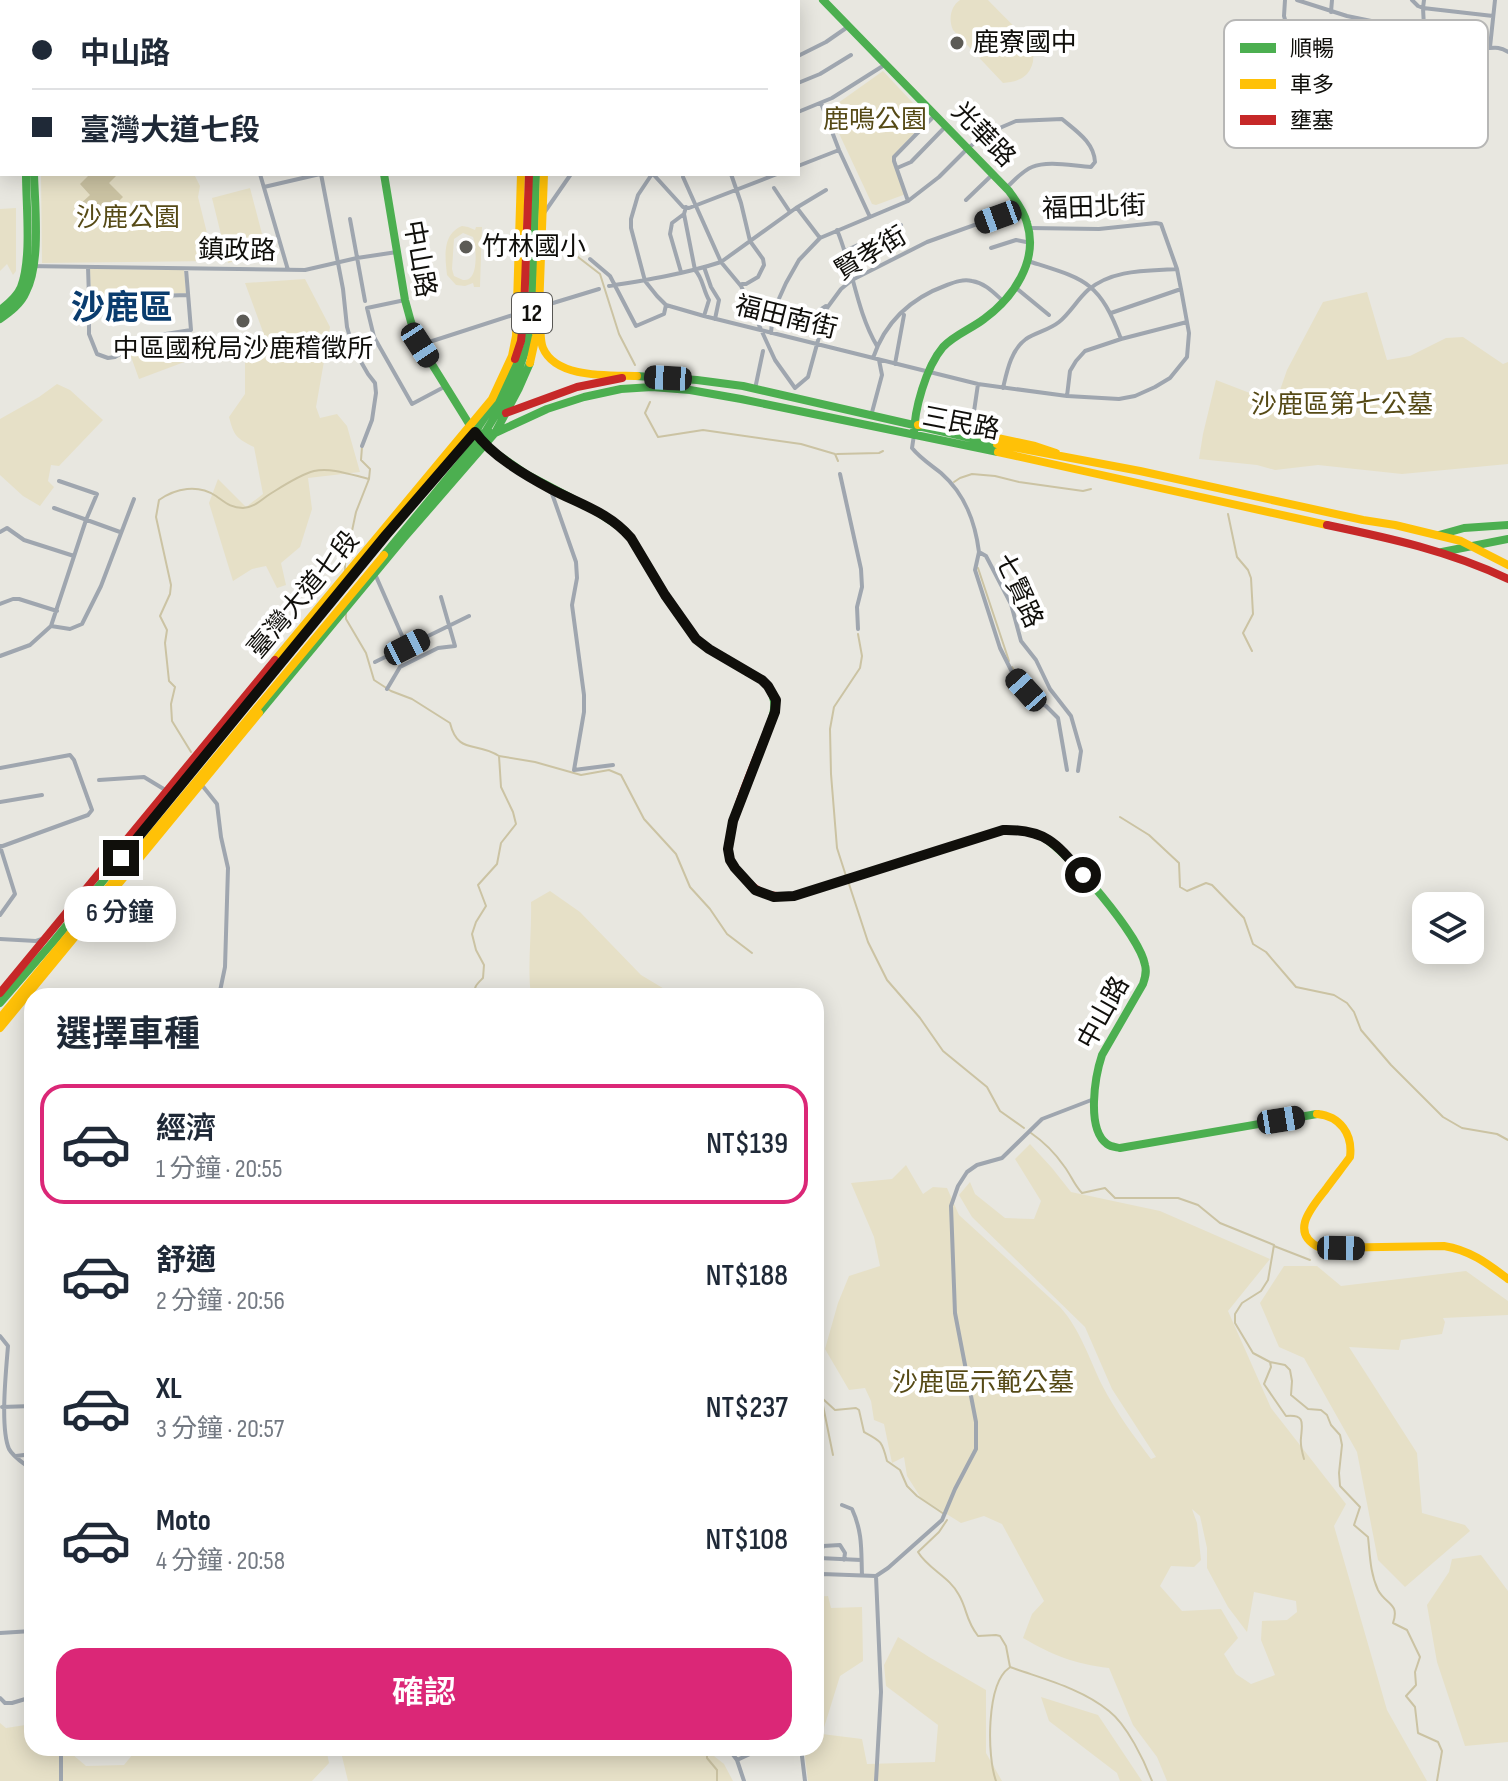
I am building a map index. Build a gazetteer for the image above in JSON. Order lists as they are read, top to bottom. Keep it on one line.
{"streets":{"street":["光華路","福田北街","鎮政路","賢孝街","中山路","12","福田南街","三民路","七賢路","臺灣大道七段"]},"crossings":[["光華路","福田北街"],["光華路","賢孝街"],["光華路","福田南街"],["光華路","三民路"],["光華路","七賢路"],["福田北街","福田南街"],["鎮政路","中山路"],["賢孝街","福田南街"],["賢孝街","三民路"],["中山路","三民路"],["中山路","臺灣大道七段"],["三民路","七賢路"],["三民路","臺灣大道七段"]],"districts":["沙鹿區"],"parks":["鹿鳴公園","沙鹿公園","沙鹿區第七公墓","沙鹿區示範公墓"],"places":["鹿寮國中","竹林國小","中區國稅局沙鹿稽徵所"],"legend":["順暢","車多","壅塞"],"page":{"banner":["中山路","臺灣大道七段"],"bubble":"6 分鐘","heading":"選擇車種","list":[{"name":"經濟","note":"1 分鐘 · 20:55","value":"NT$139"},{"name":"舒適","note":"2 分鐘 · 20:56","value":"NT$188"},{"name":"XL","note":"3 分鐘 · 20:57","value":"NT$237"},{"name":"Moto","note":"4 分鐘 · 20:58","value":"NT$108"}],"buttons":"確認"}}
